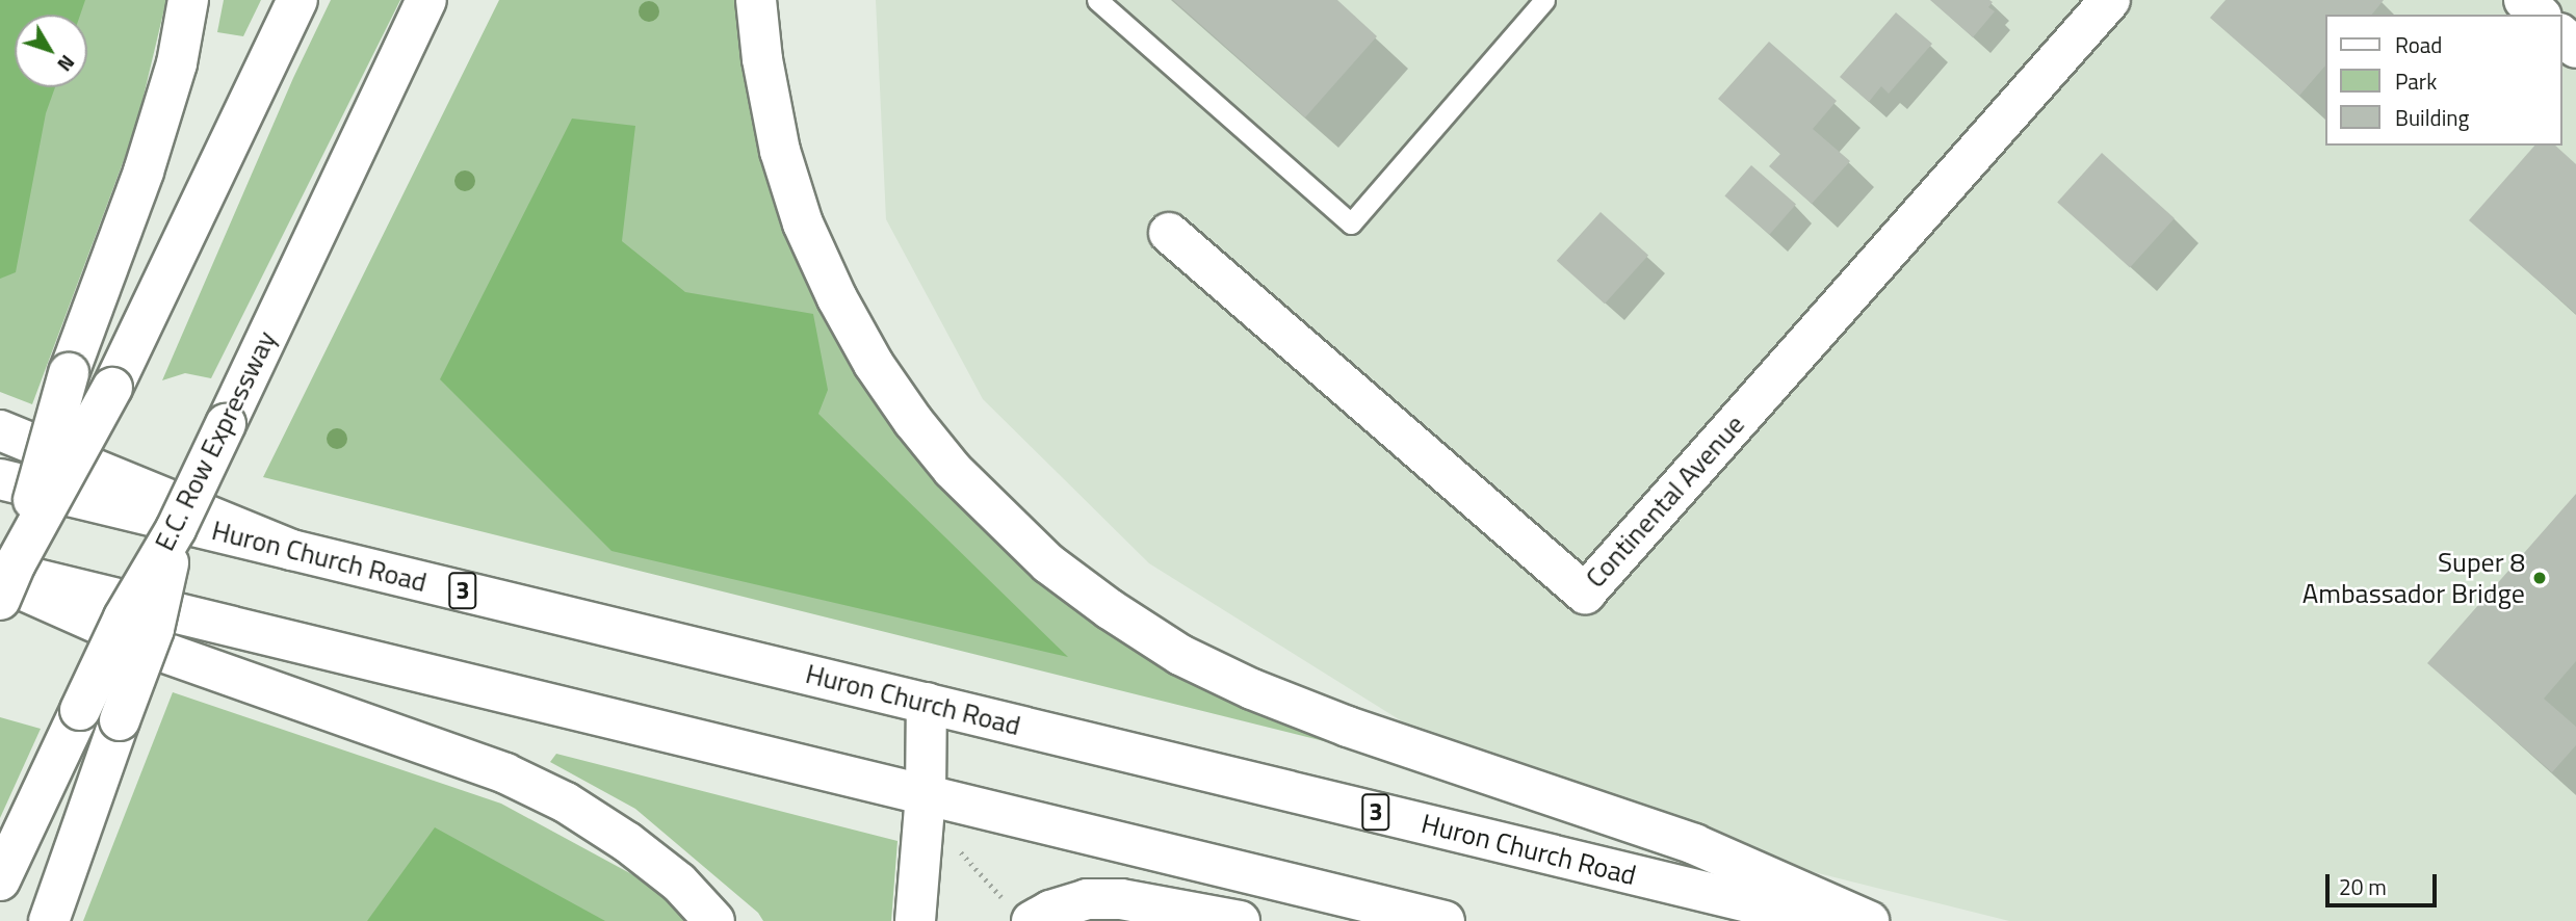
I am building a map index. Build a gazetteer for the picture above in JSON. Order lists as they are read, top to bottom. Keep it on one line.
{"streets":{"main road":["E.C. Row Expressway","Continental Avenue","Huron Church Road","3"]},"places":["Super 8 Ambassador Bridge"],"legend":["Road","Park","Building"],"scale_bar":"20 m","north":"bottom right"}
